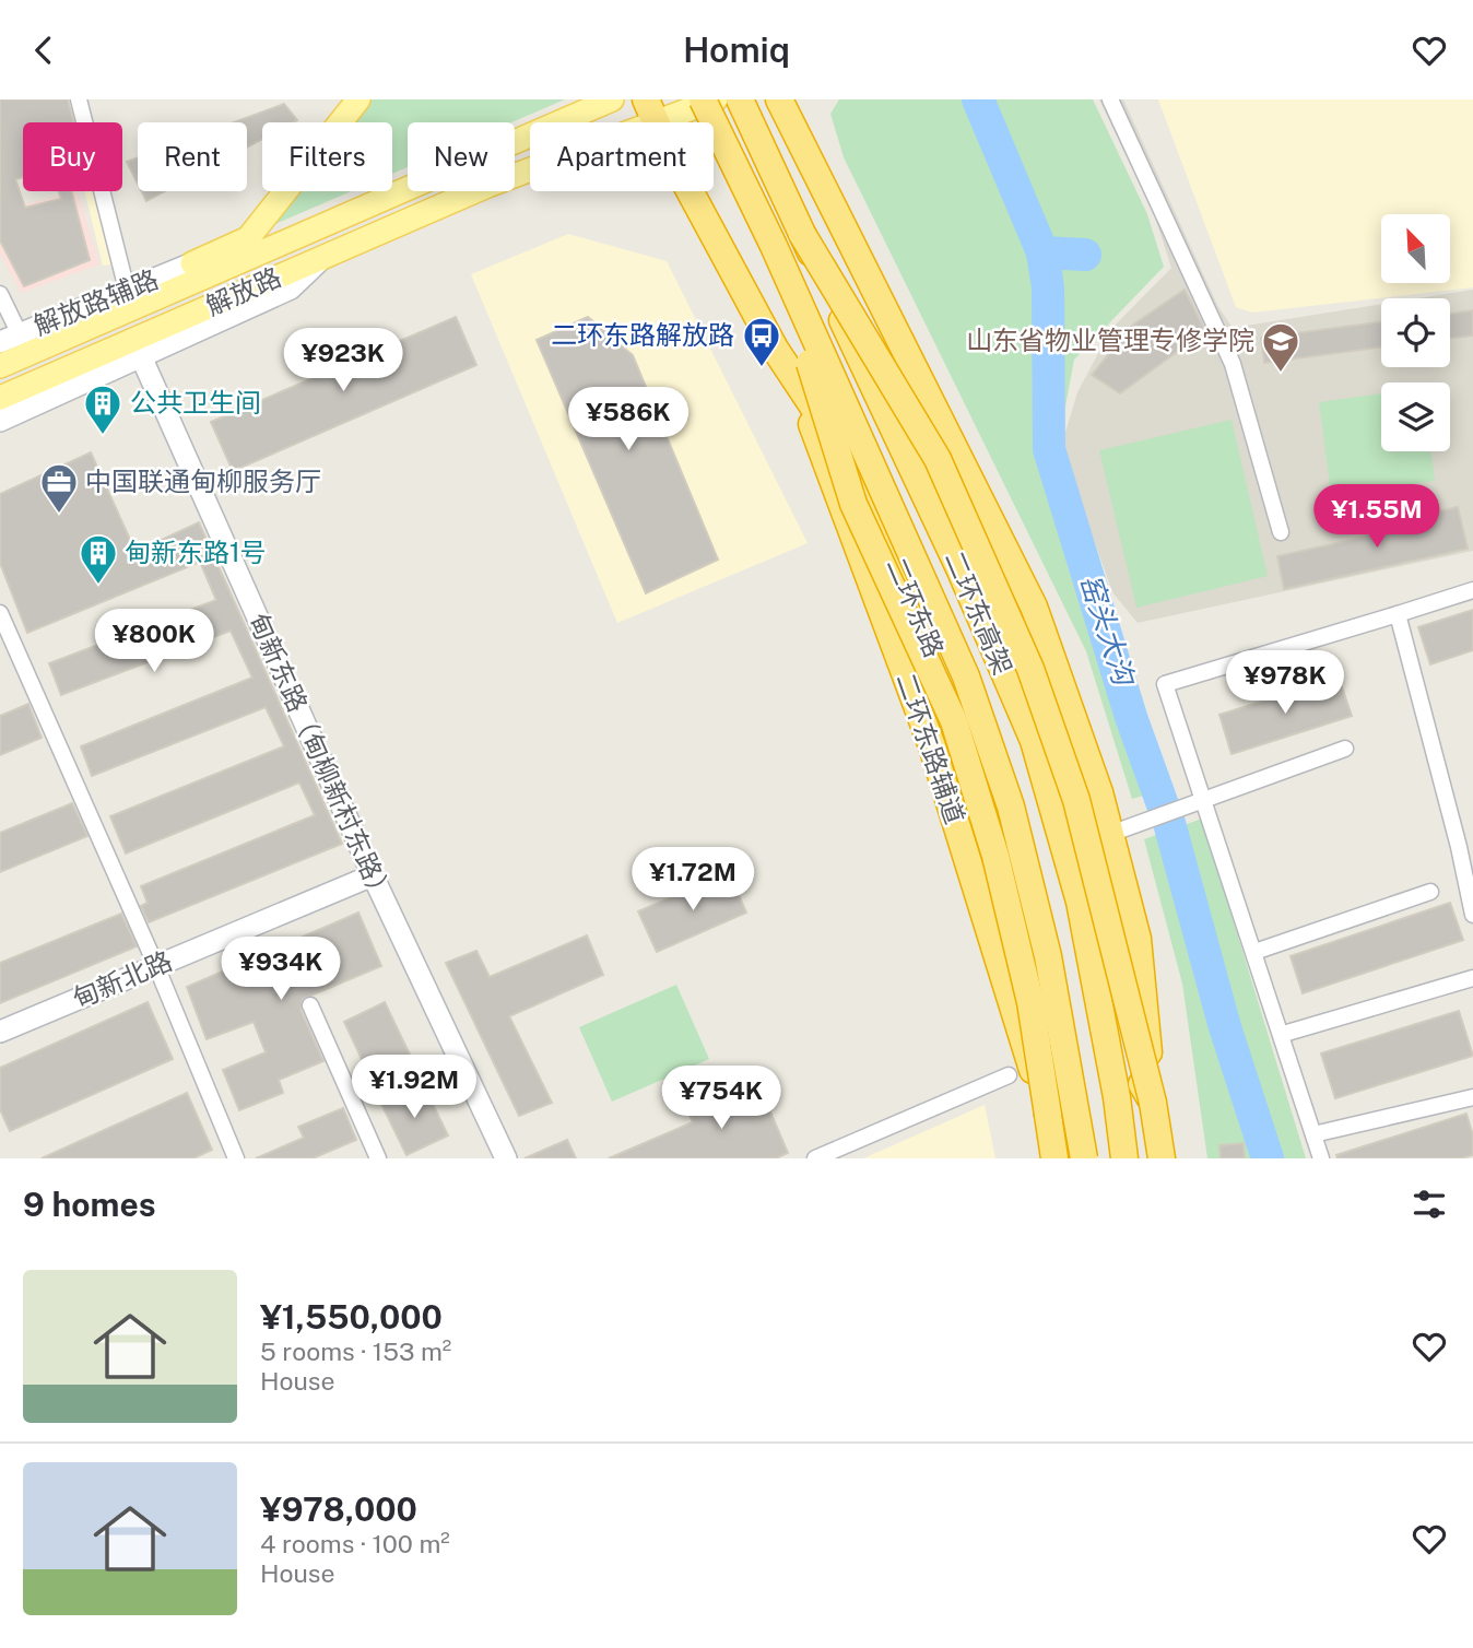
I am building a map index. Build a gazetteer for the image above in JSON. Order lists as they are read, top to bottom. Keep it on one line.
{"streets":{"highway":["二环东路","二环东高架","二环东路辅道"],"main road":["解放路"],"street":["解放路辅路","甸新东路（甸柳新村东路）","甸新北路"]},"crossings":[["解放路","二环东路"],["二环东路","二环东路辅道"],["甸新东路（甸柳新村东路）","甸新北路"]],"water":["窑头大沟"],"places":{"bus stop":["二环东路解放路"],"school or university":["山东省物业管理专修学院"],"building":["公共卫生间","甸新东路1号"],"office":["中国联通甸柳服务厅"]},"north":"top left","page":{"header":"Homiq","chip":["Buy","Rent","Filters","New","Apartment"],"price":["¥923K","¥586K","¥1.55M","¥800K","¥978K","¥1.72M","¥934K","¥1.92M","¥754K"],"heading":"9 homes","list":[{"name":"¥1,550,000","note":"5 rooms · 153 m² · House"},{"name":"¥978,000","note":"4 rooms · 100 m² · House"}]}}
